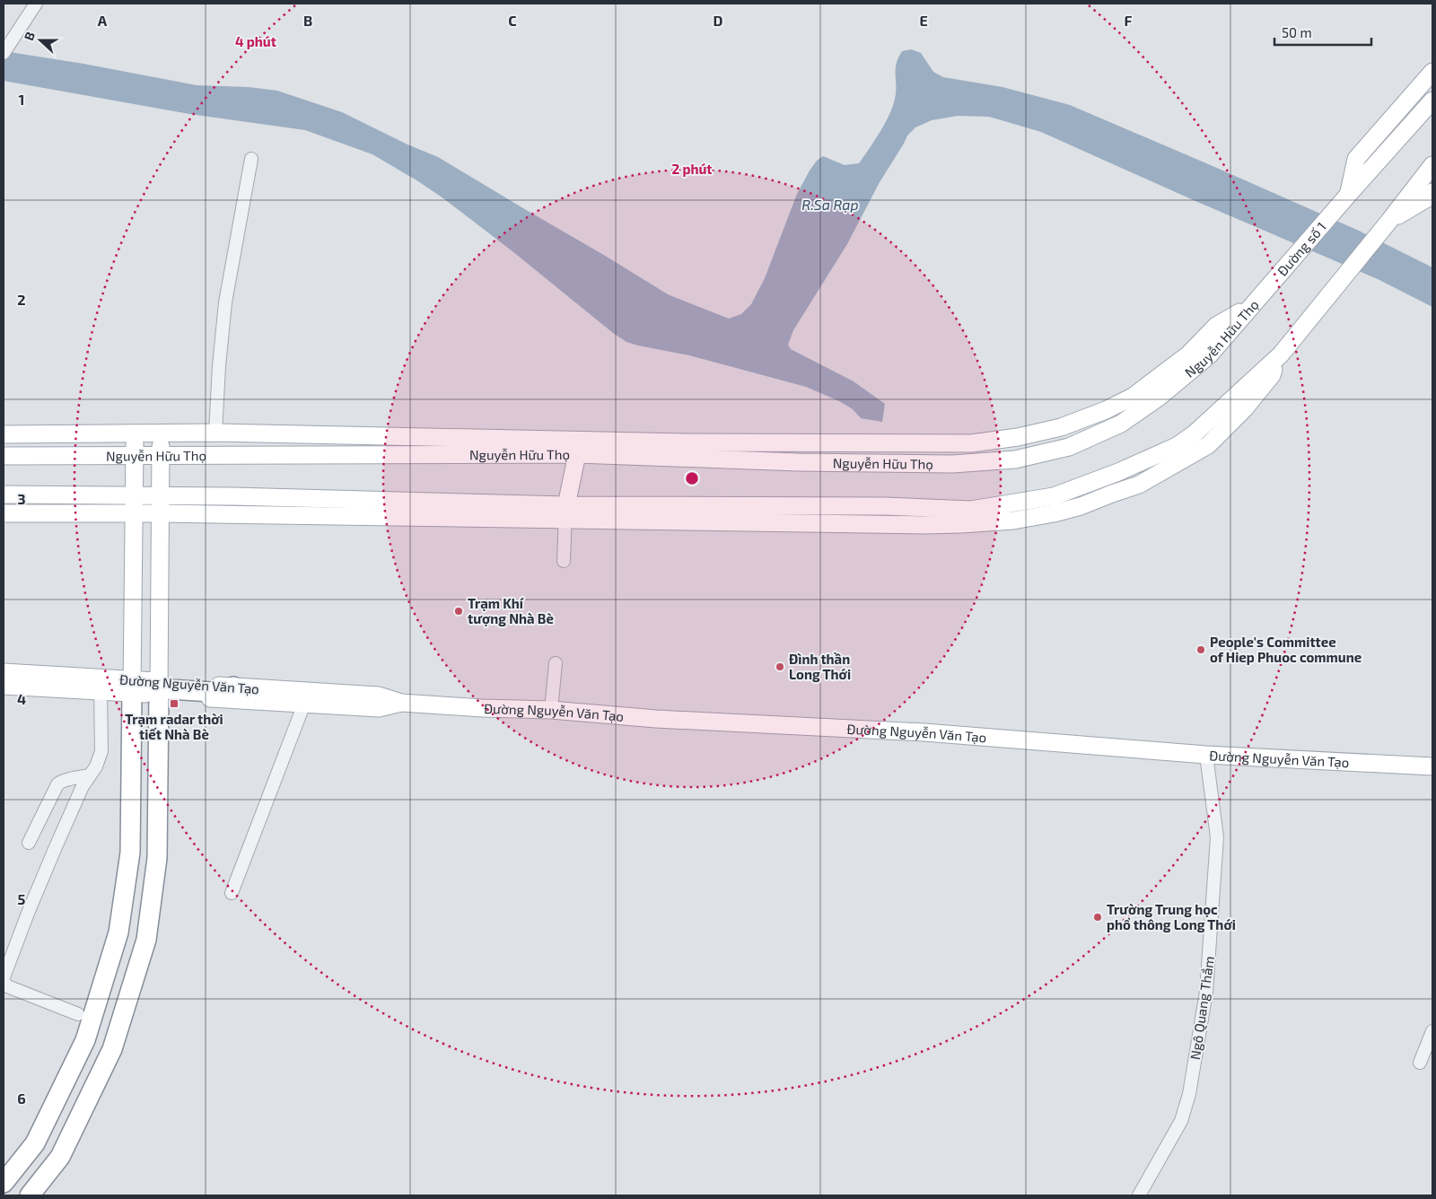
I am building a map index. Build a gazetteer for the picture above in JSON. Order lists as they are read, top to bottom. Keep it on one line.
{"streets":{"main road":["Đường số 1","Nguyễn Hữu Thọ","Đường Nguyễn Văn Tạo"],"street":["Ngô Quang Thắm"]},"crossings":[["Đường số 1","Nguyễn Hữu Thọ"],["Đường Nguyễn Văn Tạo","Ngô Quang Thắm"]],"water":["R.Sa Rạp"],"places":{"other":["Trạm Khí tượng Nhà Bè","People's Committee of Hiep Phuoc commune","Đình thần Long Thới","Trường Trung học phổ thông Long Thới"],"transit":["Trạm radar thời tiết Nhà Bè"]},"scale_bar":"50 m","north":"left","grid":{"columns":["A","B","C","D","E","F"],"rows":["1","2","3","4","5","6"]},"rings":["4 phút","2 phút"]}
